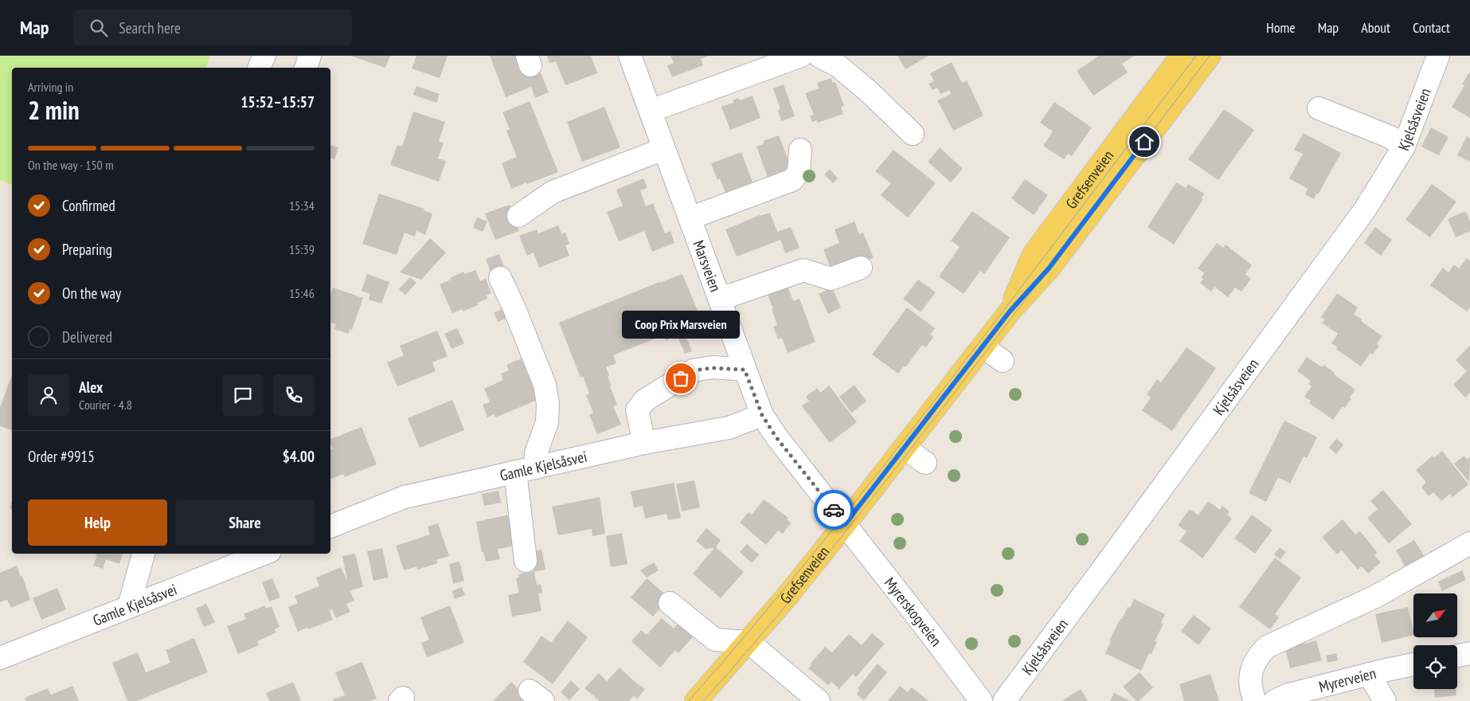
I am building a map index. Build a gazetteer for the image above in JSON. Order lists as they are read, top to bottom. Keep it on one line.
{"streets":{"main road":["Grefsenveien"],"street":["Kjelsåsveien","Marsveien","Gamle Kjelsåsvei","Myrerskogveien","Myrerveien"]},"crossings":[["Grefsenveien","Marsveien"],["Grefsenveien","Myrerskogveien"],["Marsveien","Gamle Kjelsåsvei"],["Marsveien","Myrerskogveien"]],"places":["Coop Prix Marsveien"],"north":"top right","page":{"header":"Map","search":"Search here","nav":["Home","Map","About","Contact"],"heading":["2 min","Arriving in","15:52–15:57"],"panel":["Alex","Courier · 4.8","Order #9915","$4.00"],"bar":"On the way · 150 m","list":[["Confirmed","15:34"],["Preparing","15:39"],["On the way","15:46"],"Delivered"],"bubble":"Coop Prix Marsveien","buttons":["Help","Share"]}}
